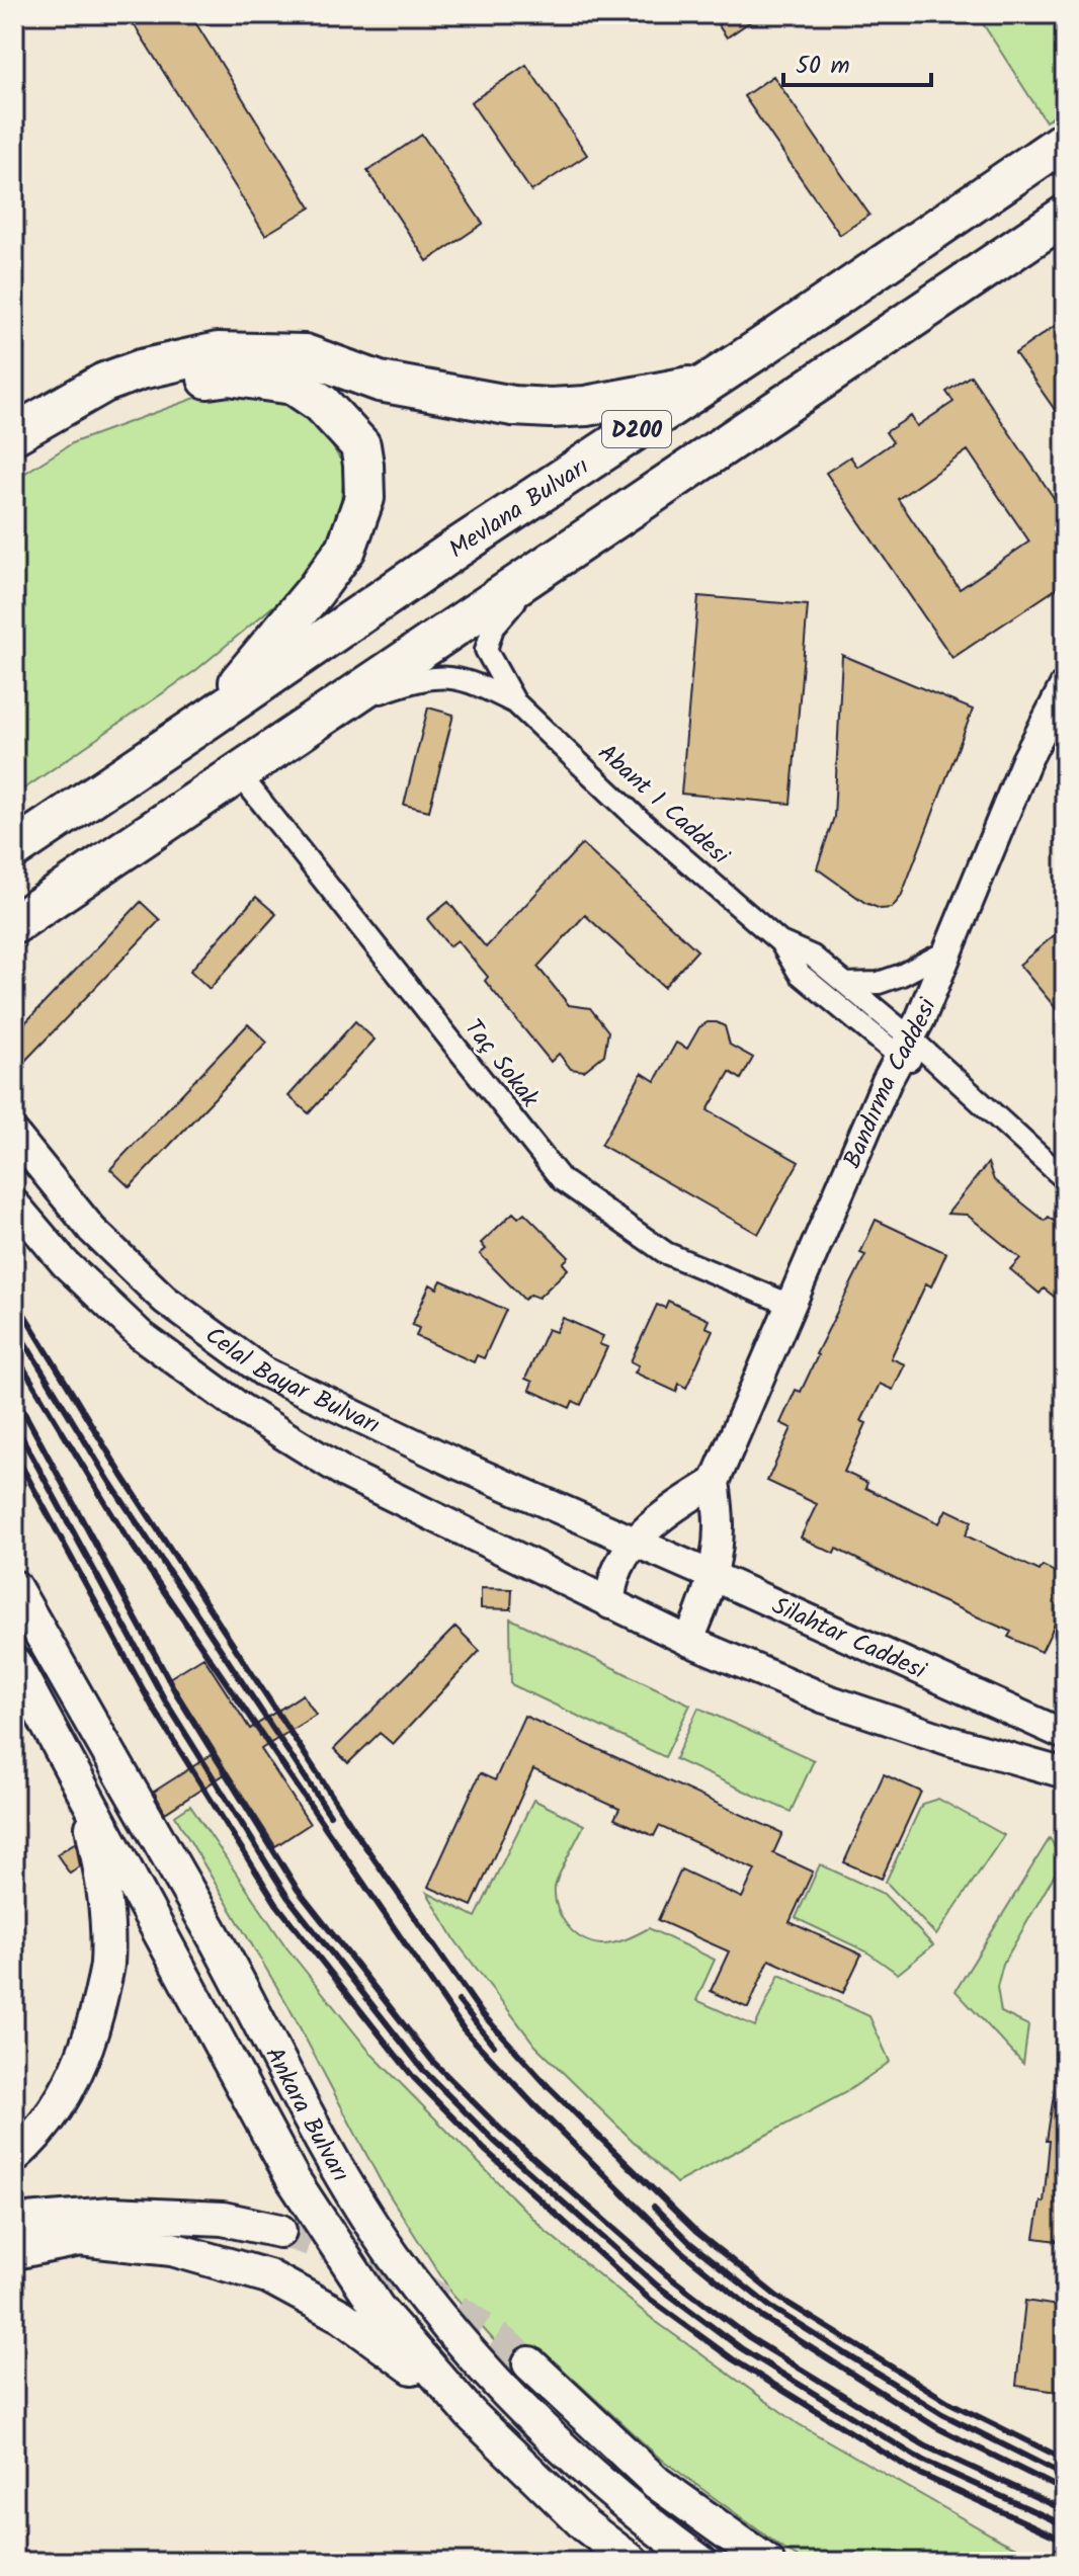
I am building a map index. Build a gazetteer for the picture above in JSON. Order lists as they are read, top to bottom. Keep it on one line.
{"streets":{"highway":["D200","Mevlana Bulvarı"],"main road":["Bandırma Caddesi","Celal Bayar Bulvarı","Silahtar Caddesi","Ankara Bulvarı"],"street":["Abant 1 Caddesi","Taç Sokak"]},"crossings":[["D200","Abant 1 Caddesi"],["D200","Taç Sokak"],["Abant 1 Caddesi","Bandırma Caddesi"],["Taç Sokak","Bandırma Caddesi"],["Bandırma Caddesi","Silahtar Caddesi"],["Celal Bayar Bulvarı","Silahtar Caddesi"]],"scale_bar":"50 m"}
